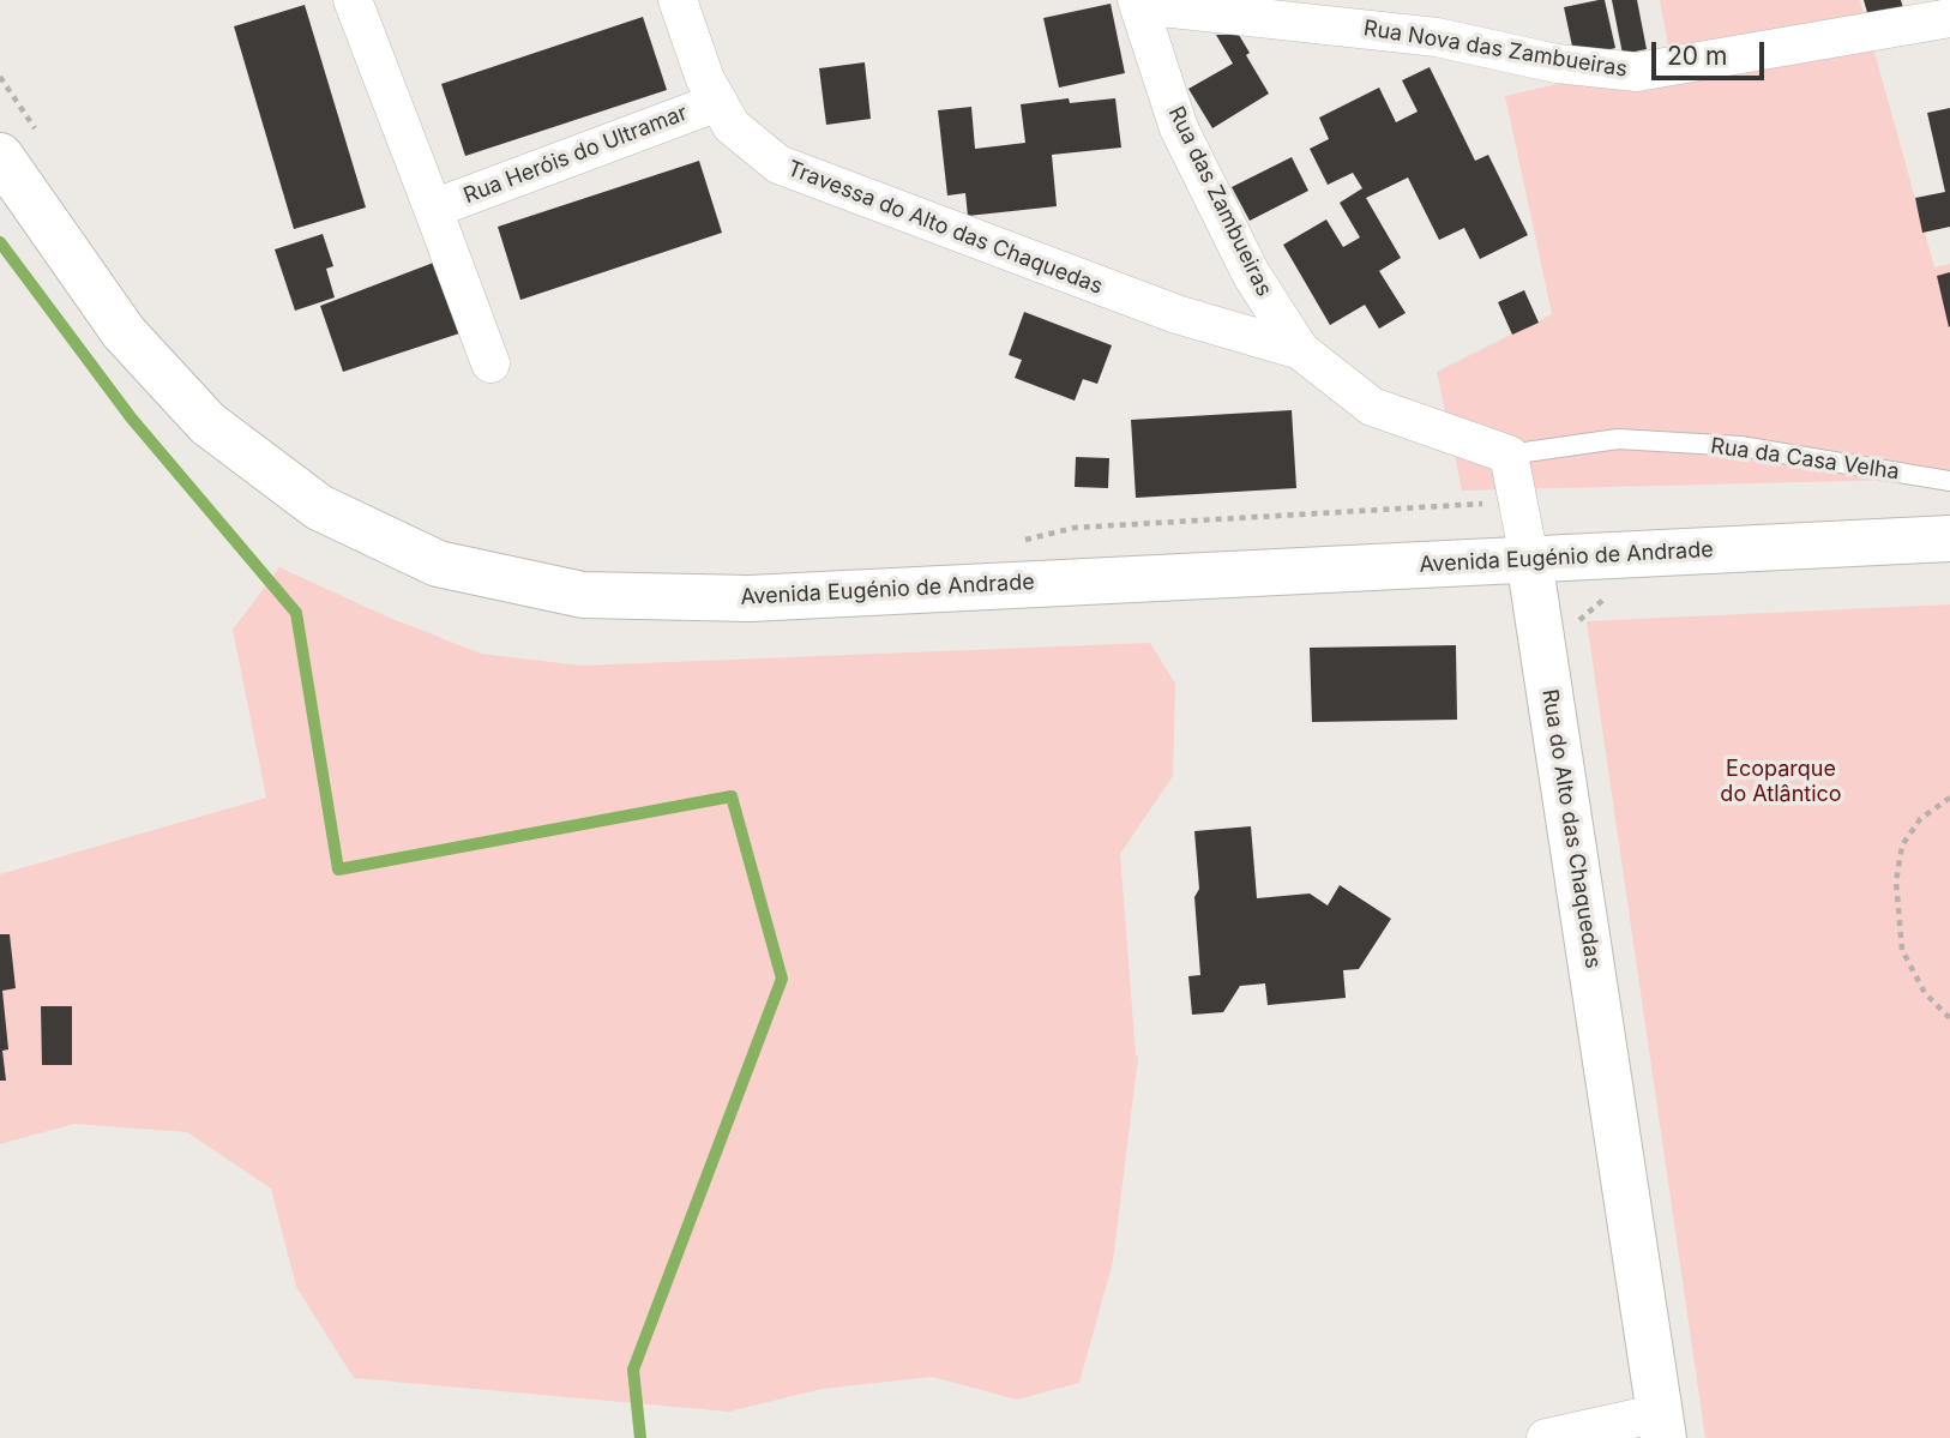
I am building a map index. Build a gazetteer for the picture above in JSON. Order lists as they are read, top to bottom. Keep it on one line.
{"streets":{"main road":["Avenida Eugénio de Andrade","Rua do Alto das Chaquedas"],"street":["Rua Nova das Zambueiras","Rua Heróis do Ultramar","Rua das Zambueiras","Travessa do Alto das Chaquedas"],"lane":["Rua da Casa Velha"]},"crossings":[["Rua Nova das Zambueiras","Rua das Zambueiras"],["Rua Heróis do Ultramar","Travessa do Alto das Chaquedas"],["Rua das Zambueiras","Travessa do Alto das Chaquedas"],["Rua da Casa Velha","Rua do Alto das Chaquedas"],["Avenida Eugénio de Andrade","Rua do Alto das Chaquedas"]],"parks":["Ecoparque do Atlântico"],"scale_bar":"20 m"}
